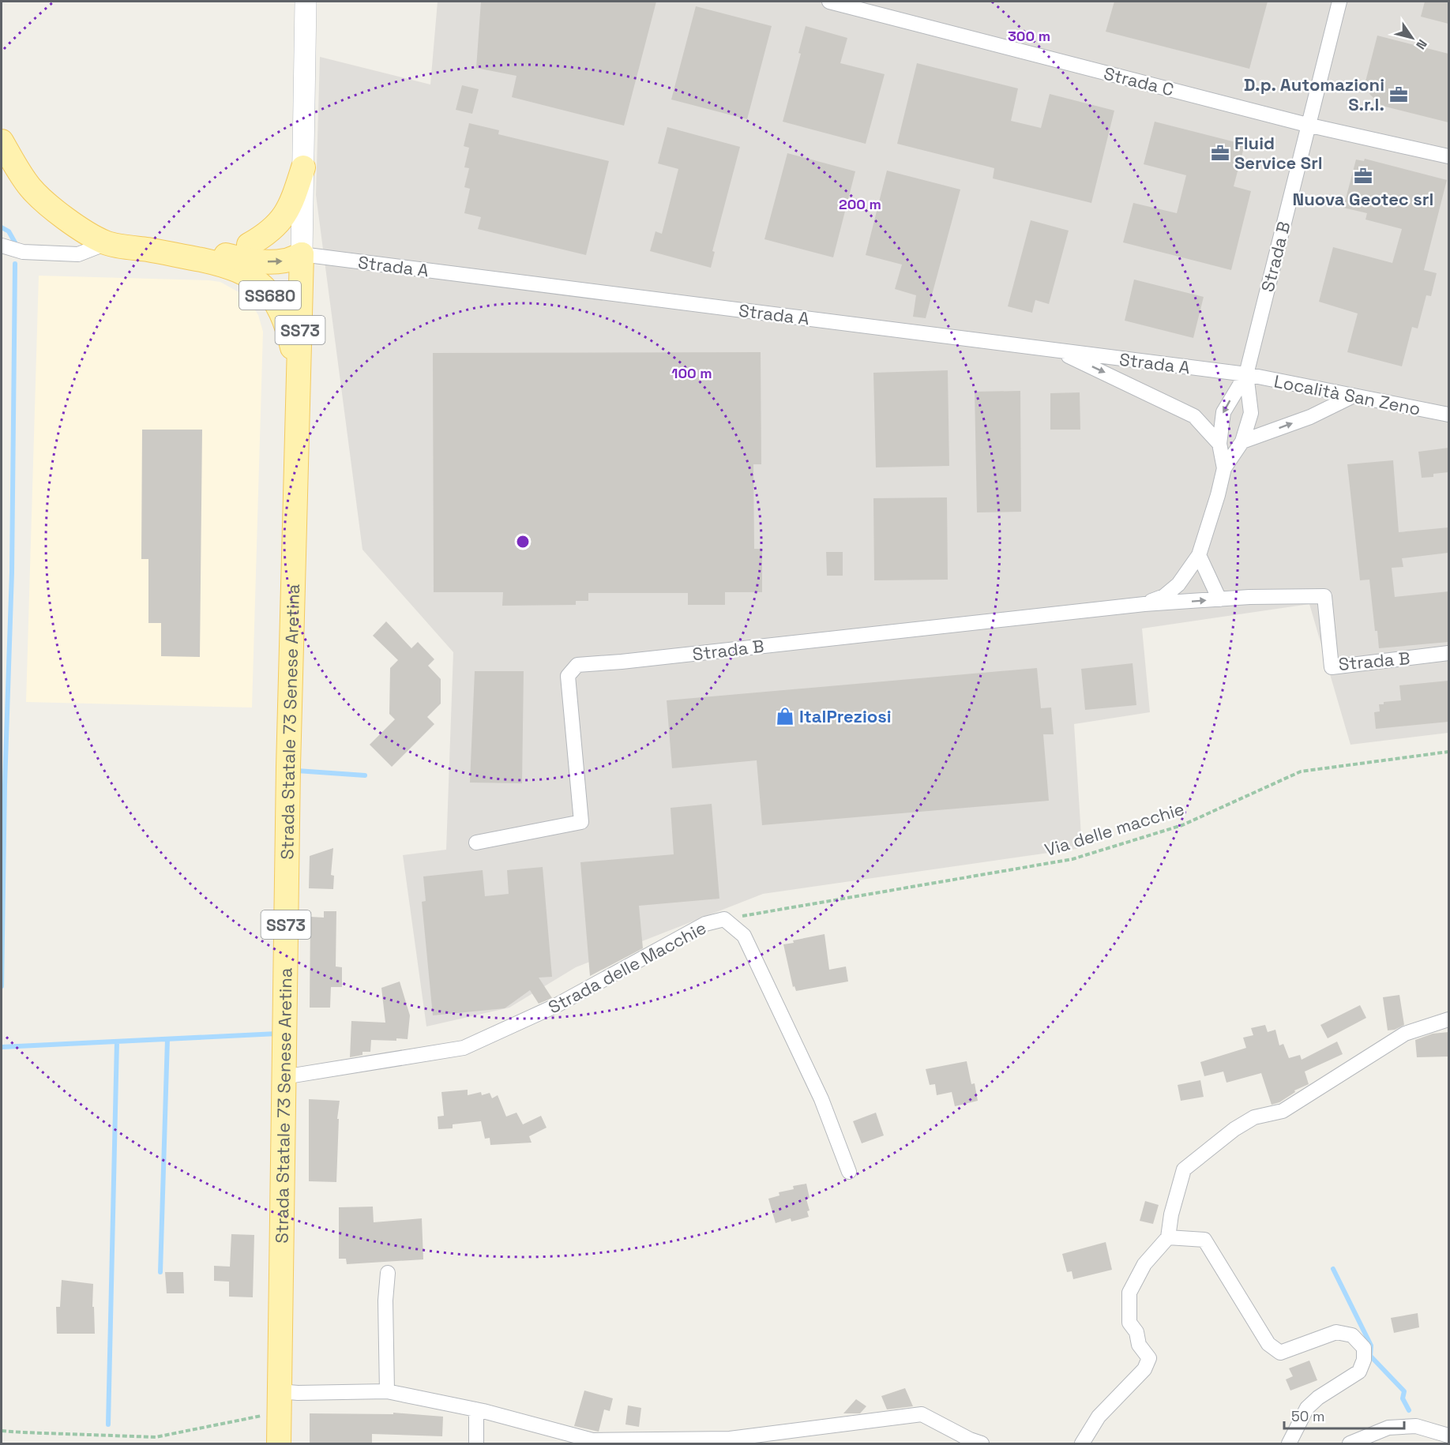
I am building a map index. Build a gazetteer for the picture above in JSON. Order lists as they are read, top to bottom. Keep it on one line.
{"streets":{"main road":["SS680","SS73","Strada Statale 73 Senese Aretina"],"street":["Strada C","Strada B","Strada A","Località San Zeno","Strada delle Macchie"],"path":["Via delle macchie"]},"crossings":[["Strada C","Strada B"],["Strada B","Strada A"],["Strada B","Località San Zeno"],["Strada A","SS680"],["Strada A","Località San Zeno"],["Strada A","Strada Statale 73 Senese Aretina"],["SS680","Strada Statale 73 Senese Aretina"],["Strada Statale 73 Senese Aretina","Strada delle Macchie"],["Via delle macchie","Strada delle Macchie"]],"places":{"office":["D.p. Automazioni S.r.l.","Fluid Service Srl","Nuova Geotec srl"],"shop":["ItalPreziosi"]},"scale_bar":"50 m","north":"bottom right","rings":["300 m","200 m","100 m"]}
